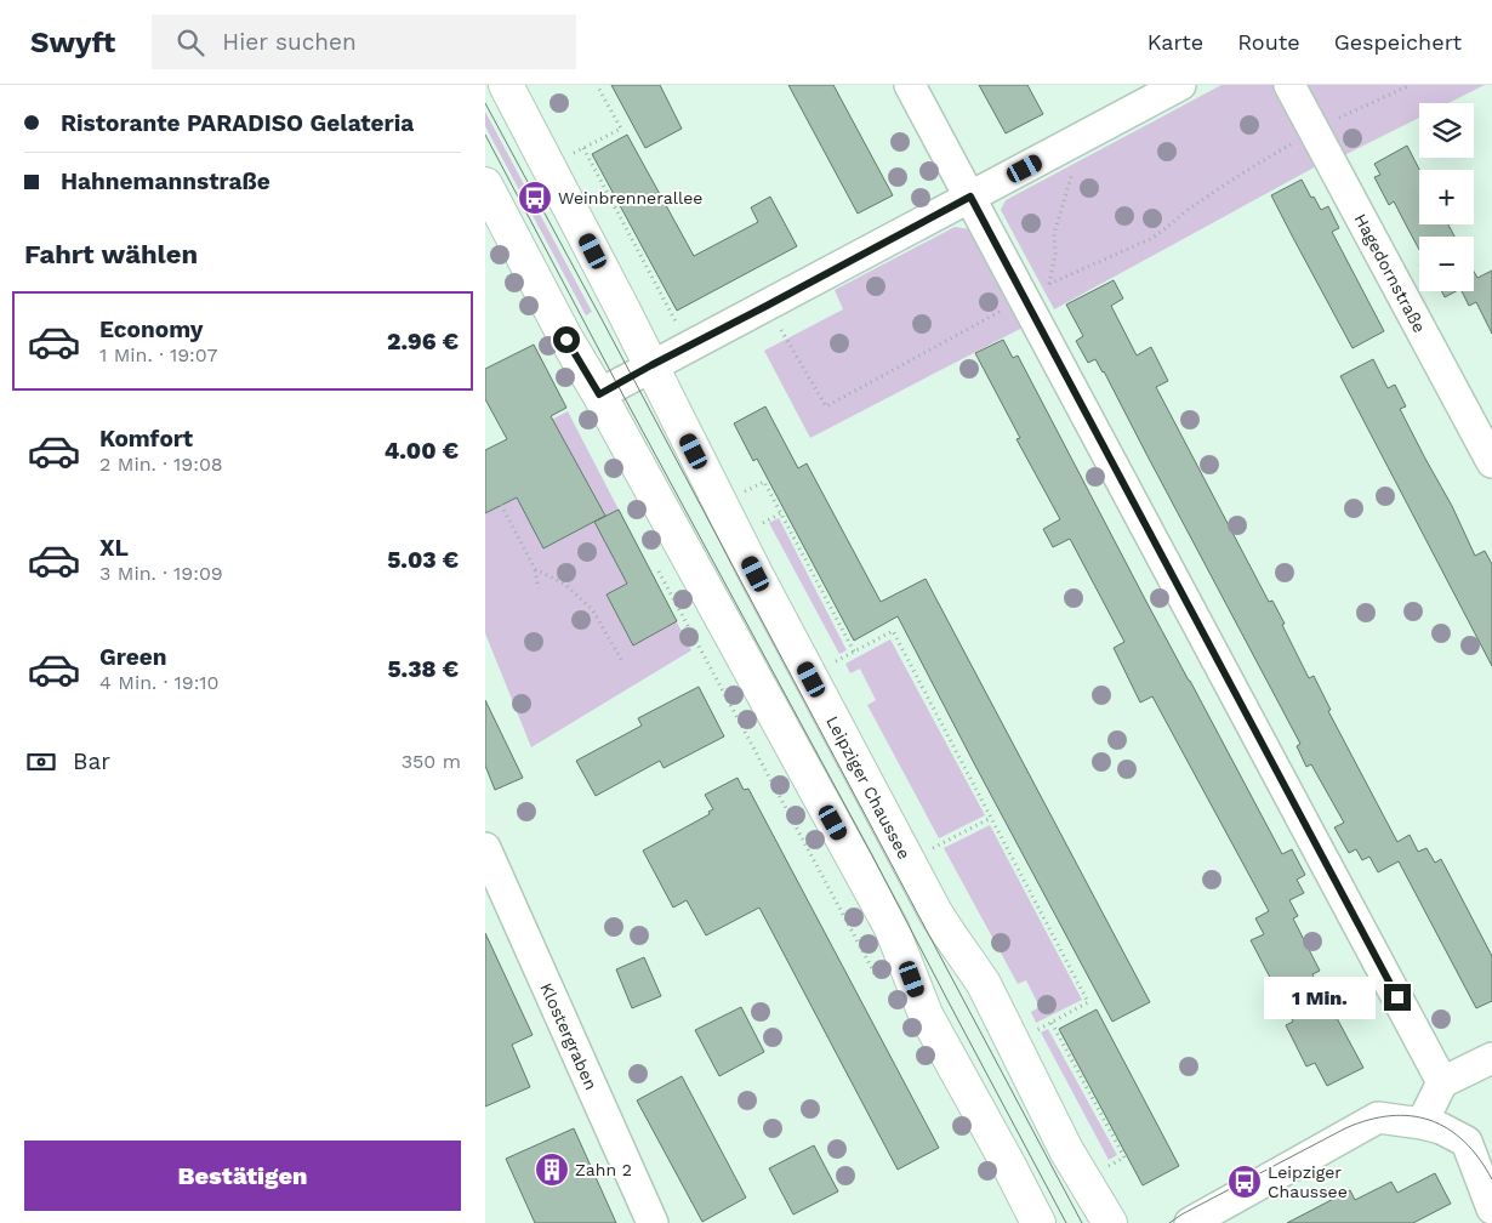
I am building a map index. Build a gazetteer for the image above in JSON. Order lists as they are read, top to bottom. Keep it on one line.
{"streets":{"main road":["Leipziger Chaussee"],"street":["Hagedornstraße","Klostergraben"]},"places":{"bus stop":["Weinbrennerallee","Leipziger Chaussee"],"building":["Zahn 2"]},"page":{"header":"Swyft","search":"Hier suchen","nav":["Karte","Route","Gespeichert"],"banner":["Ristorante PARADISO Gelateria","Hahnemannstraße"],"map_buttons":["+","−"],"heading":"Fahrt wählen","list":[{"name":"Economy","note":"1 Min. · 19:07","value":"2.96 €"},{"name":"Komfort","note":"2 Min. · 19:08","value":"4.00 €"},{"name":"XL","note":"3 Min. · 19:09","value":"5.03 €"},{"name":"Green","note":"4 Min. · 19:10","value":"5.38 €"}],"pay":["Bar","350 m"],"bubble":"1 Min.","buttons":"Bestätigen"}}
